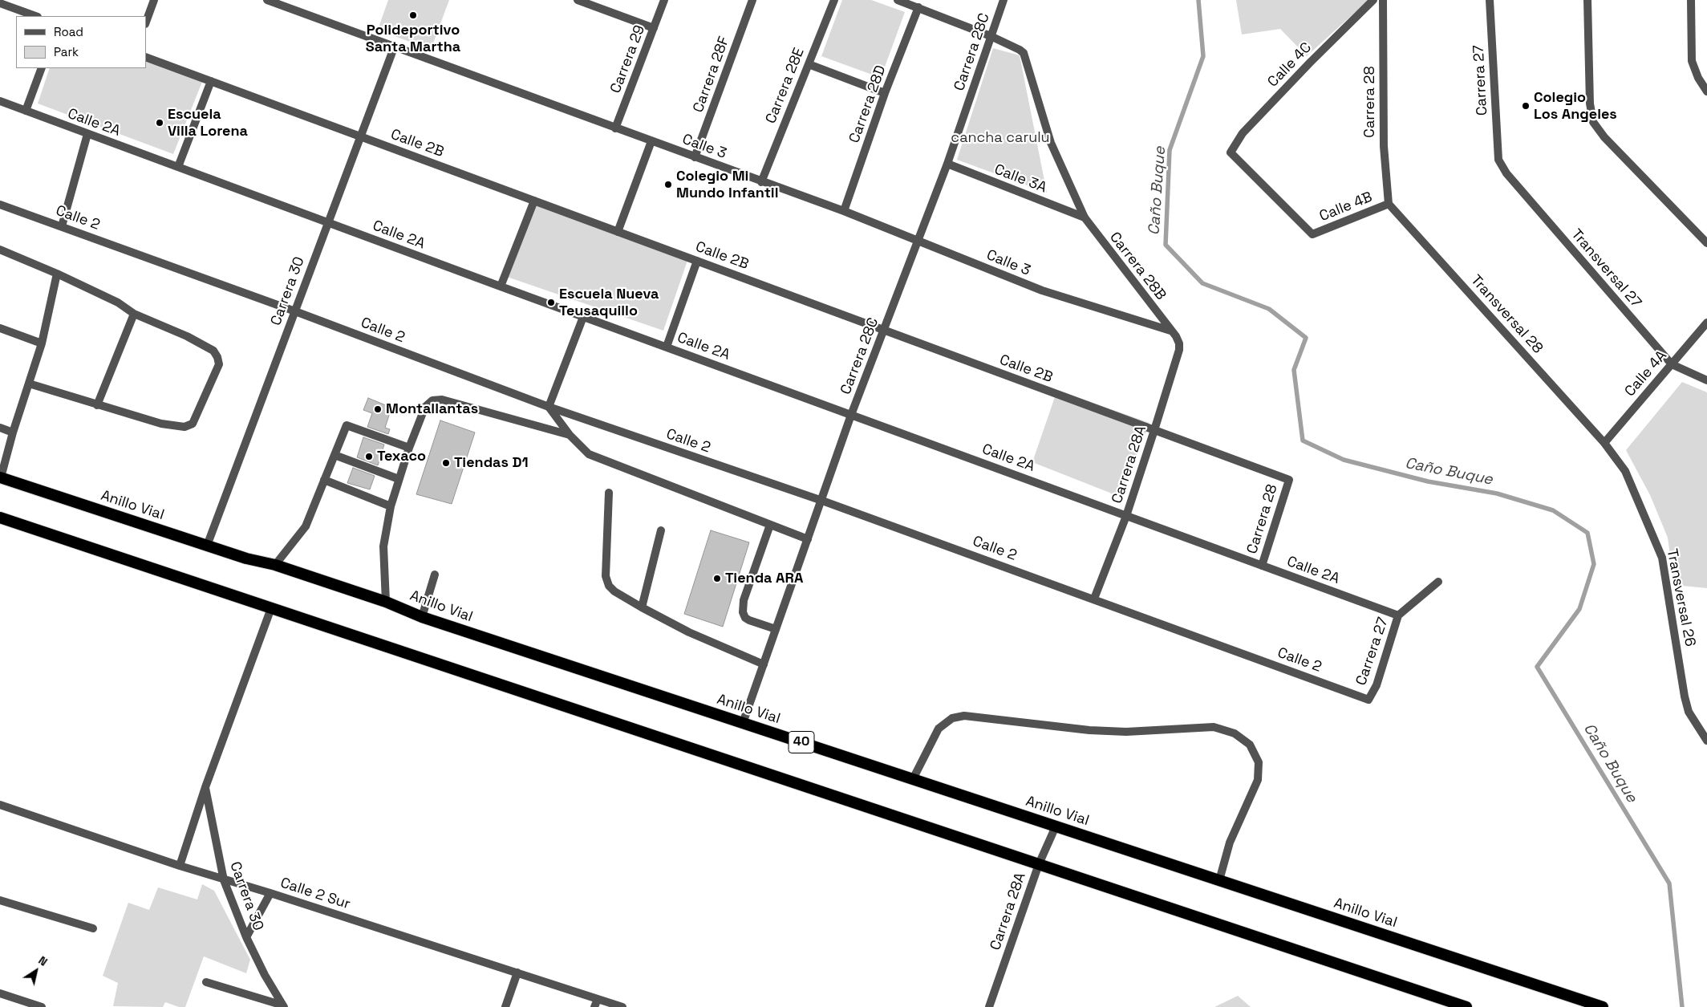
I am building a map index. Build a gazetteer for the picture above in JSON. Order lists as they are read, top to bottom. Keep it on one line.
{"streets":{"highway":["Anillo Vial","40"],"street":["Carrera 28C","Carrera 29","Calle 4C","Carrera 28F","Carrera 27","Carrera 28E","Carrera 28","Carrera 28D","Calle 2A","Calle 2B","Calle 3","Calle 3A","Calle 4B","Calle 2","Carrera 28B","Transversal 27","Carrera 30","Transversal 28","Calle 4A","Carrera 28A","Transversal 26","Calle 2 Sur"]},"crossings":[["Carrera 28C","Calle 2A"],["Carrera 28C","Calle 2B"],["Carrera 28C","Calle 3"],["Carrera 28C","Calle 3A"],["Carrera 28C","Calle 2"],["Carrera 28C","Carrera 28B"],["Carrera 28C","Anillo Vial"],["Carrera 29","Calle 3"],["Calle 4C","Calle 4B"],["Carrera 28F","Calle 3"],["Carrera 27","Calle 2A"],["Carrera 27","Calle 2"],["Carrera 27","Transversal 27"],["Carrera 28E","Calle 3"],["Carrera 28","Calle 2A"],["Carrera 28","Calle 2B"],["Carrera 28","Calle 4B"],["Carrera 28","Transversal 28"],["Carrera 28D","Calle 3"],["Carrera 28D","Carrera 28B"],["Calle 2A","Carrera 30"],["Calle 2A","Carrera 28A"],["Calle 2B","Carrera 30"],["Calle 2B","Carrera 28A"],["Calle 3","Carrera 28B"],["Calle 3","Carrera 30"],["Calle 3","Carrera 28A"],["Calle 3A","Carrera 28B"],["Calle 4B","Transversal 28"],["Calle 2","Carrera 30"],["Calle 2","Carrera 28A"],["Carrera 28B","Carrera 28A"],["Transversal 27","Calle 4A"],["Carrera 30","Anillo Vial"],["Carrera 30","Calle 2 Sur"],["Transversal 28","Calle 4A"],["Transversal 28","Transversal 26"],["Calle 4A","Transversal 26"],["Carrera 28A","Anillo Vial"]],"water":["Caño Buque"],"parks":["cancha carulu"],"places":["Polideportivo Santa Martha","Colegio Los Angeles","Escuela Villa Lorena","Colegio Mi Mundo Infantil","Escuela Nueva Teusaquillo","Montallantas","Texaco","Tiendas D1","Tienda ARA"],"legend":["Road","Park"],"north":"top right"}
